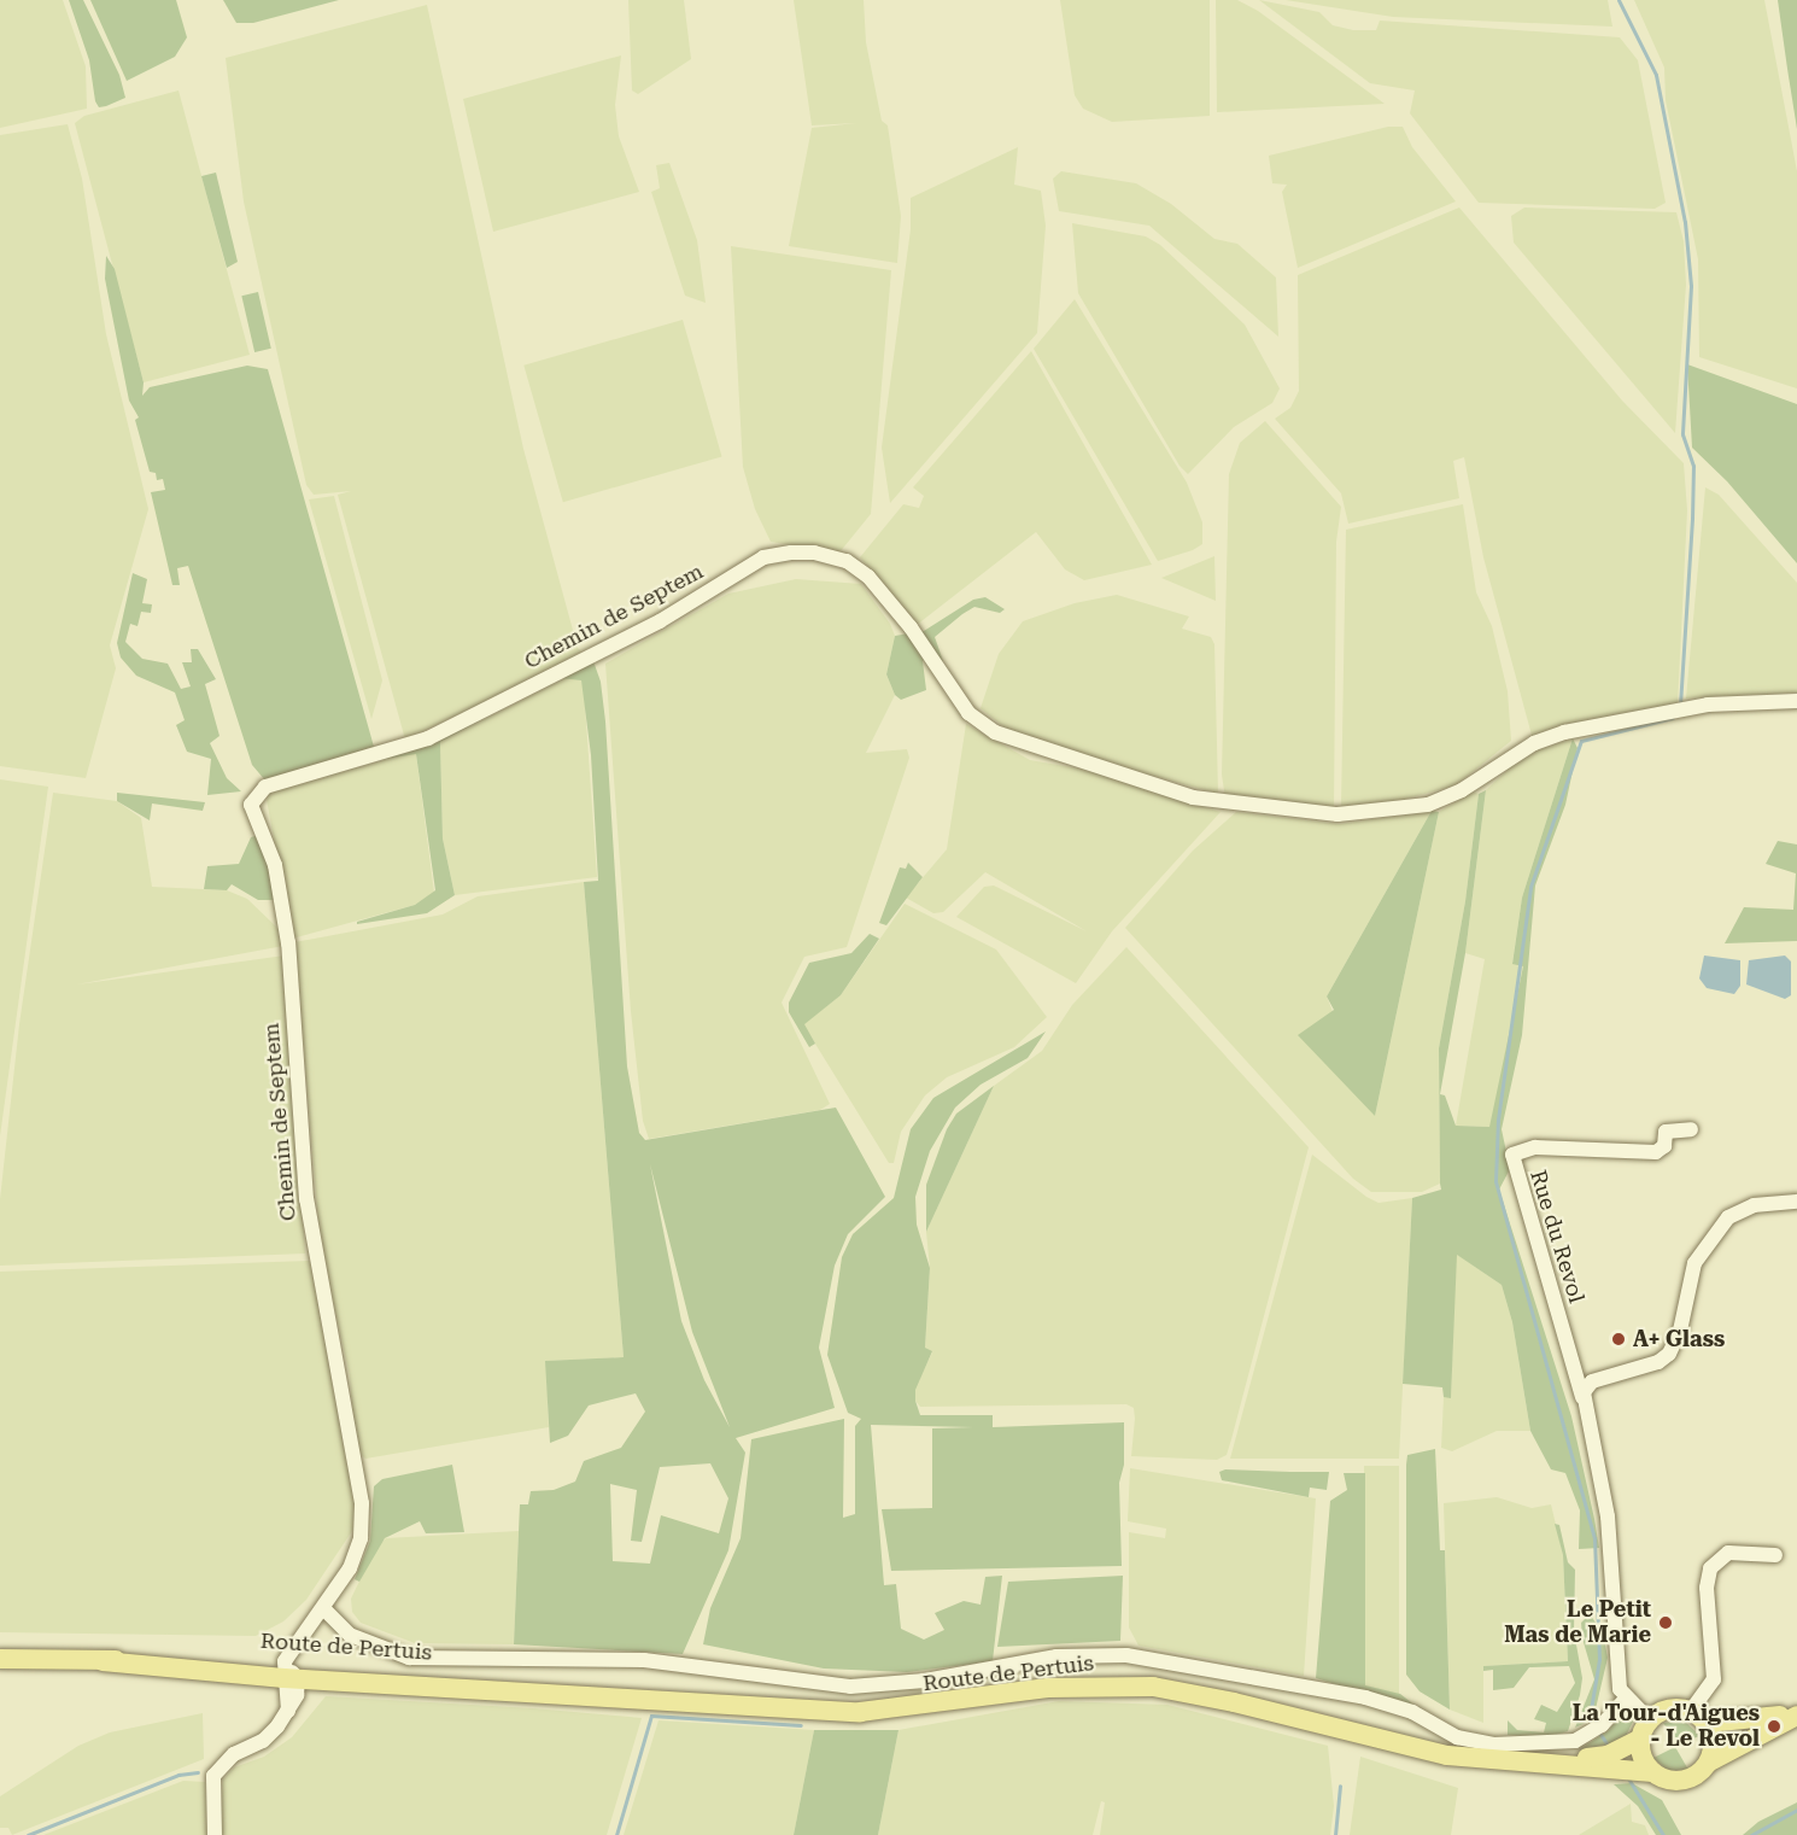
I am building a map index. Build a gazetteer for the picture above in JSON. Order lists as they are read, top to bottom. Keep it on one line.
{"streets":{"main road":["Route de Pertuis"],"street":["Chemin de Septem","Rue du Revol"]},"crossings":[["Chemin de Septem","Route de Pertuis"]],"places":["A+ Glass","Le Petit Mas de Marie","La Tour-d'Aigues - Le Revol"]}
